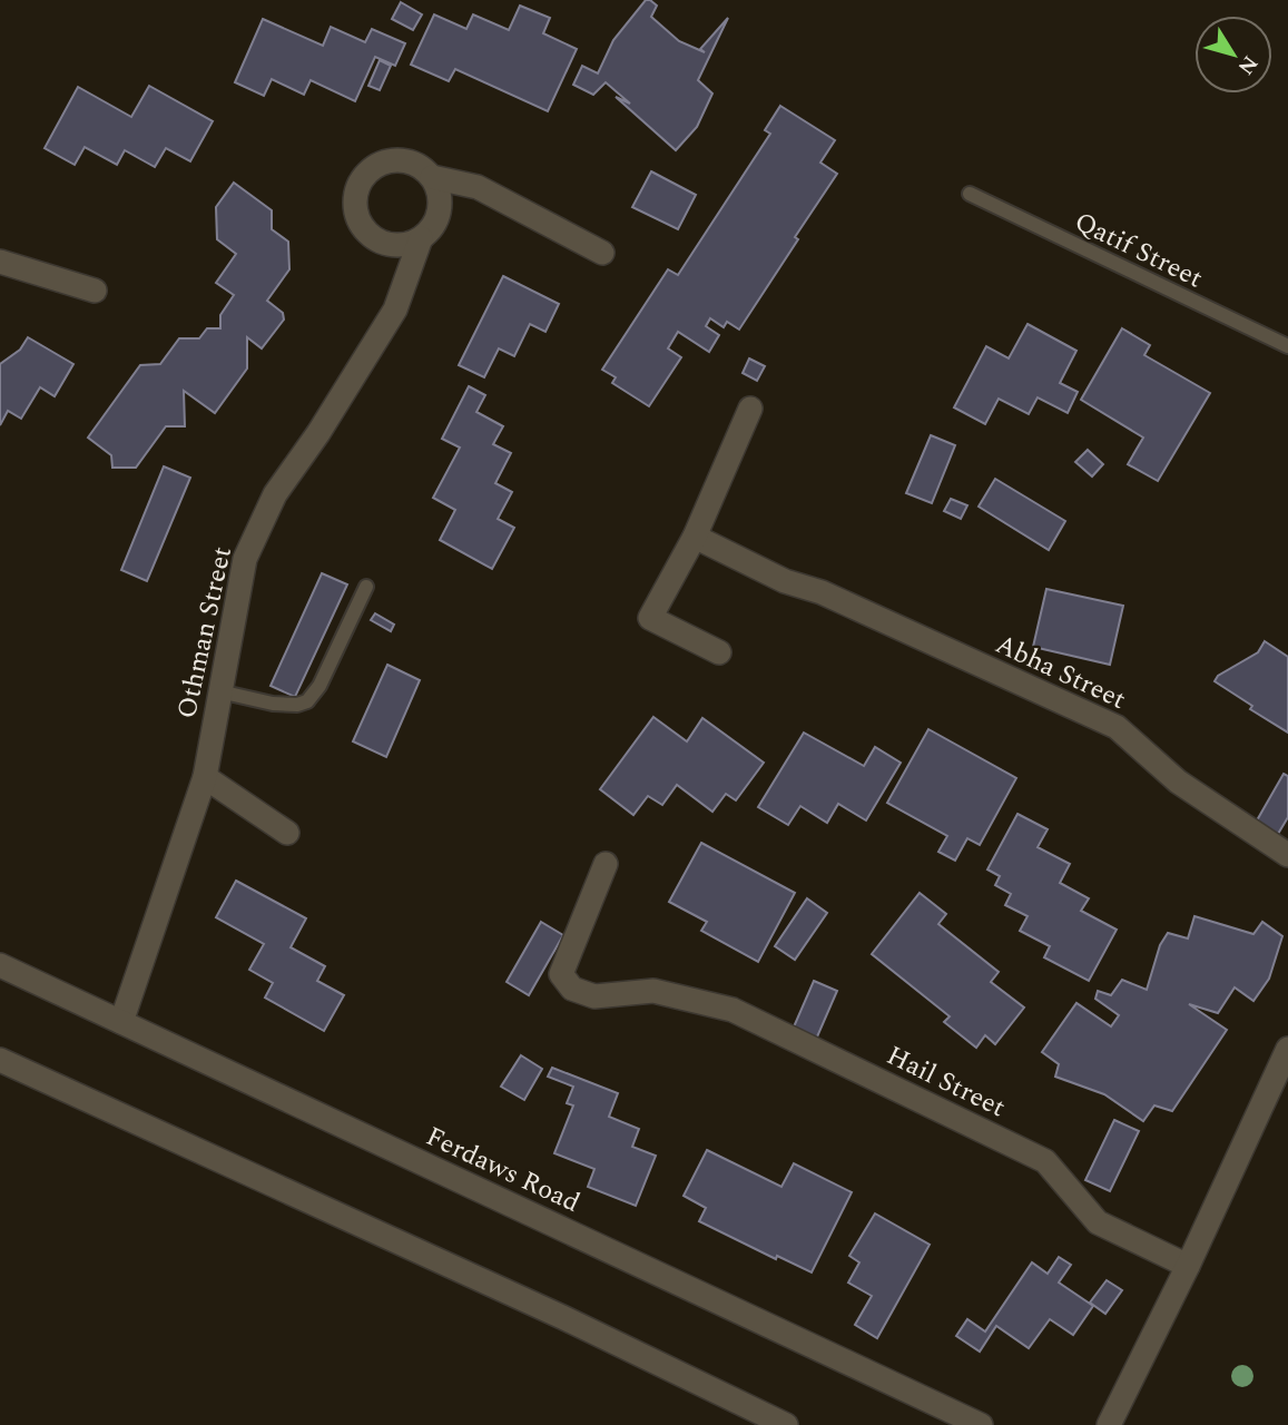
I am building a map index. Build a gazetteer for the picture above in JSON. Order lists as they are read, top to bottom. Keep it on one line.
{"streets":{"street":["Othman Street","Abha Street","Hail Street","Ferdaws Road"],"lane":["Qatif Street"]},"crossings":[["Othman Street","Ferdaws Road"]],"north":"bottom right"}
